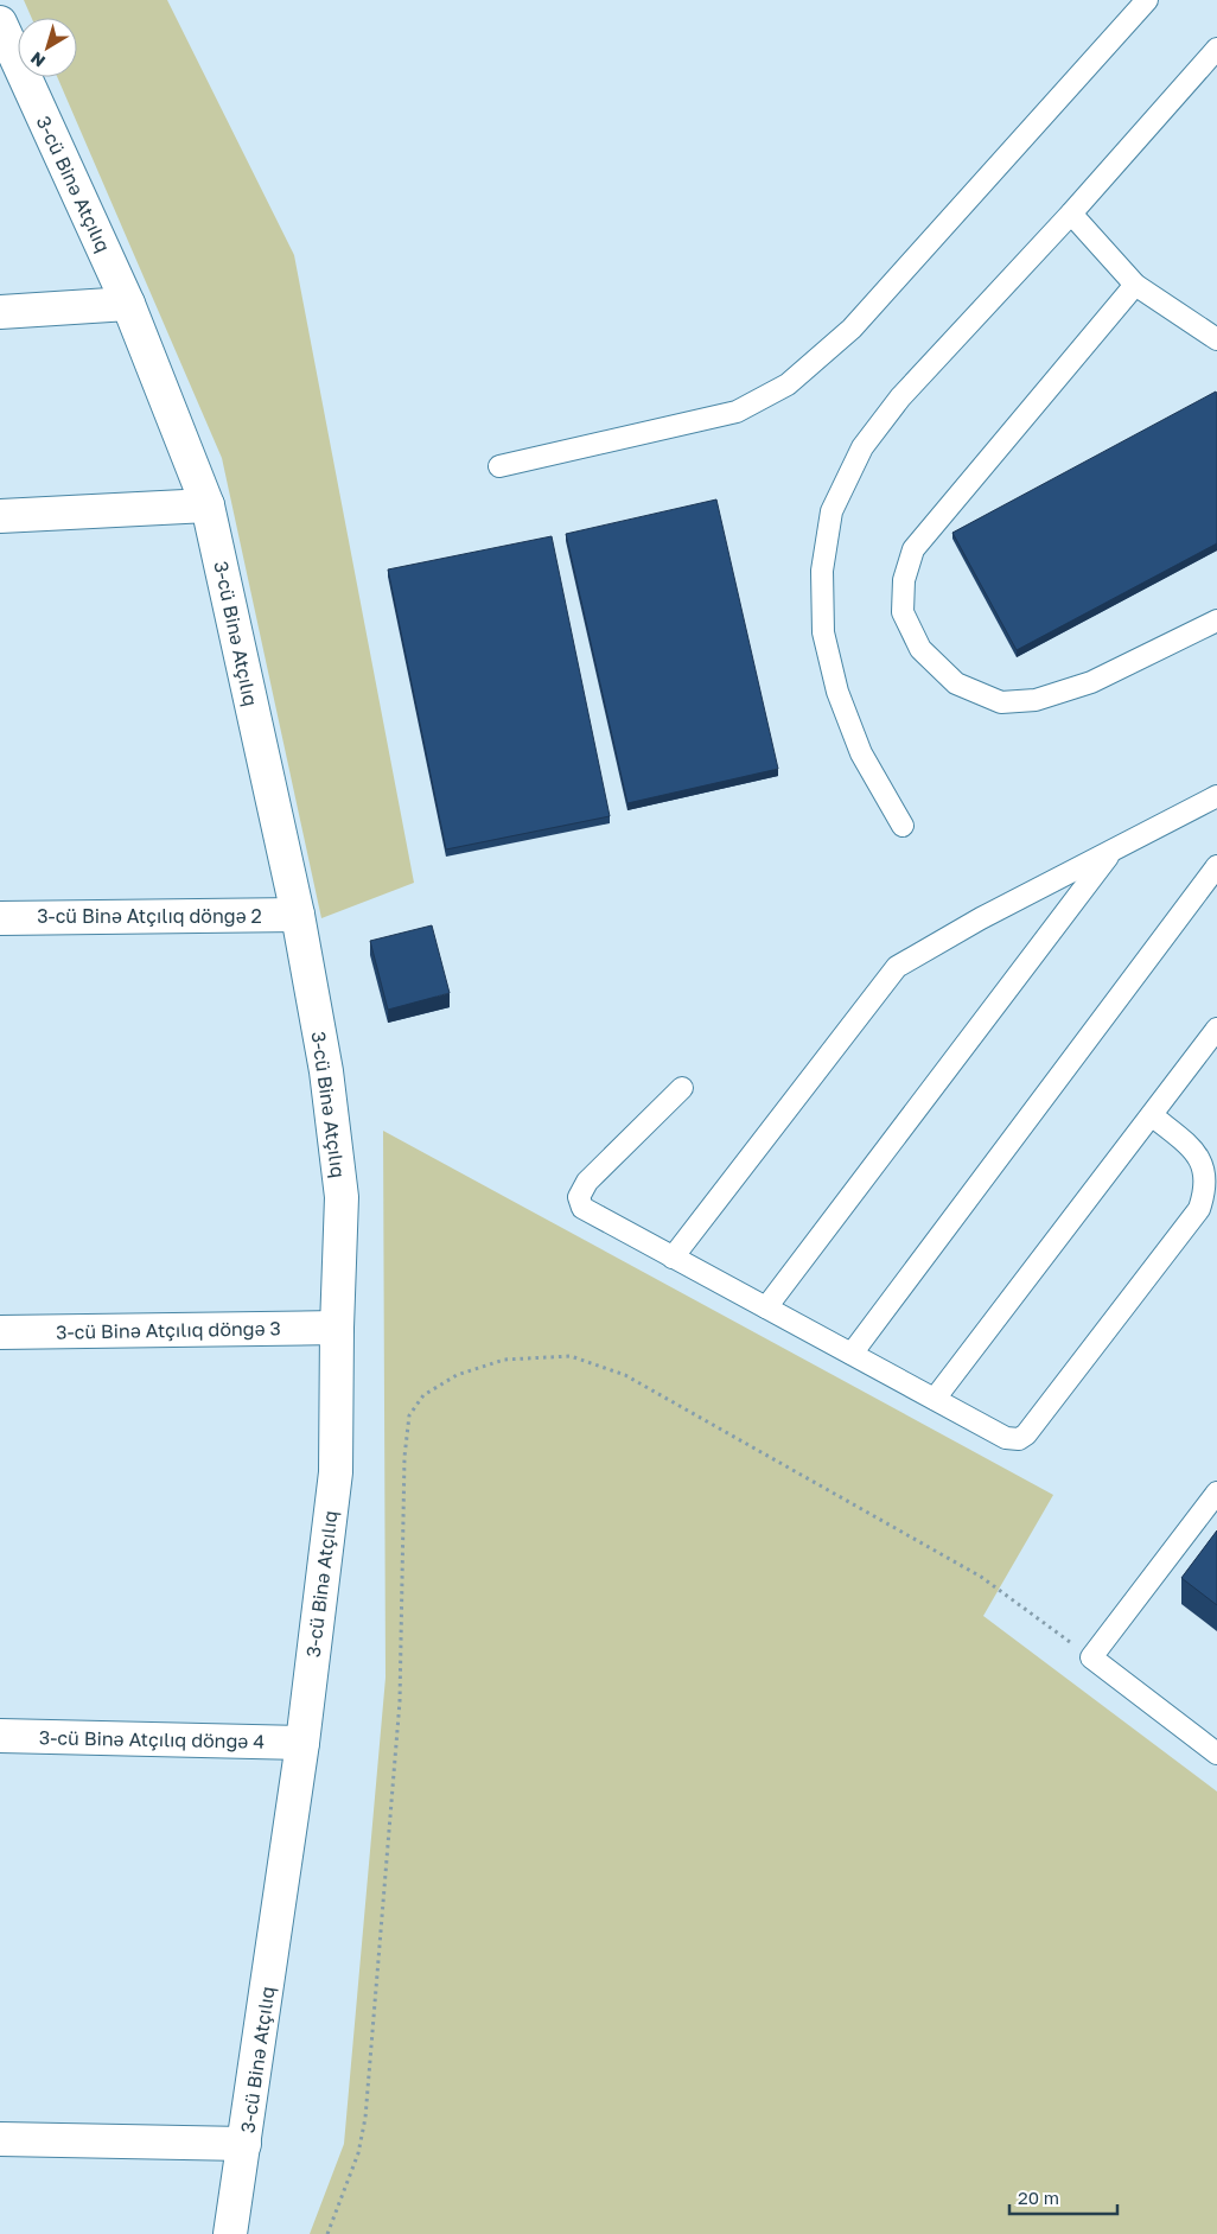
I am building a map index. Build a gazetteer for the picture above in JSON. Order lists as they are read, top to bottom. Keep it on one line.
{"streets":{"street":["3-cü Binə Atçılıq","3-cü Binə Atçılıq döngə 2","3-cü Binə Atçılıq döngə 3","3-cü Binə Atçılıq döngə 4"]},"crossings":[["3-cü Binə Atçılıq","3-cü Binə Atçılıq döngə 2"],["3-cü Binə Atçılıq","3-cü Binə Atçılıq döngə 3"],["3-cü Binə Atçılıq","3-cü Binə Atçılıq döngə 4"]],"scale_bar":"20 m","north":"bottom left"}
